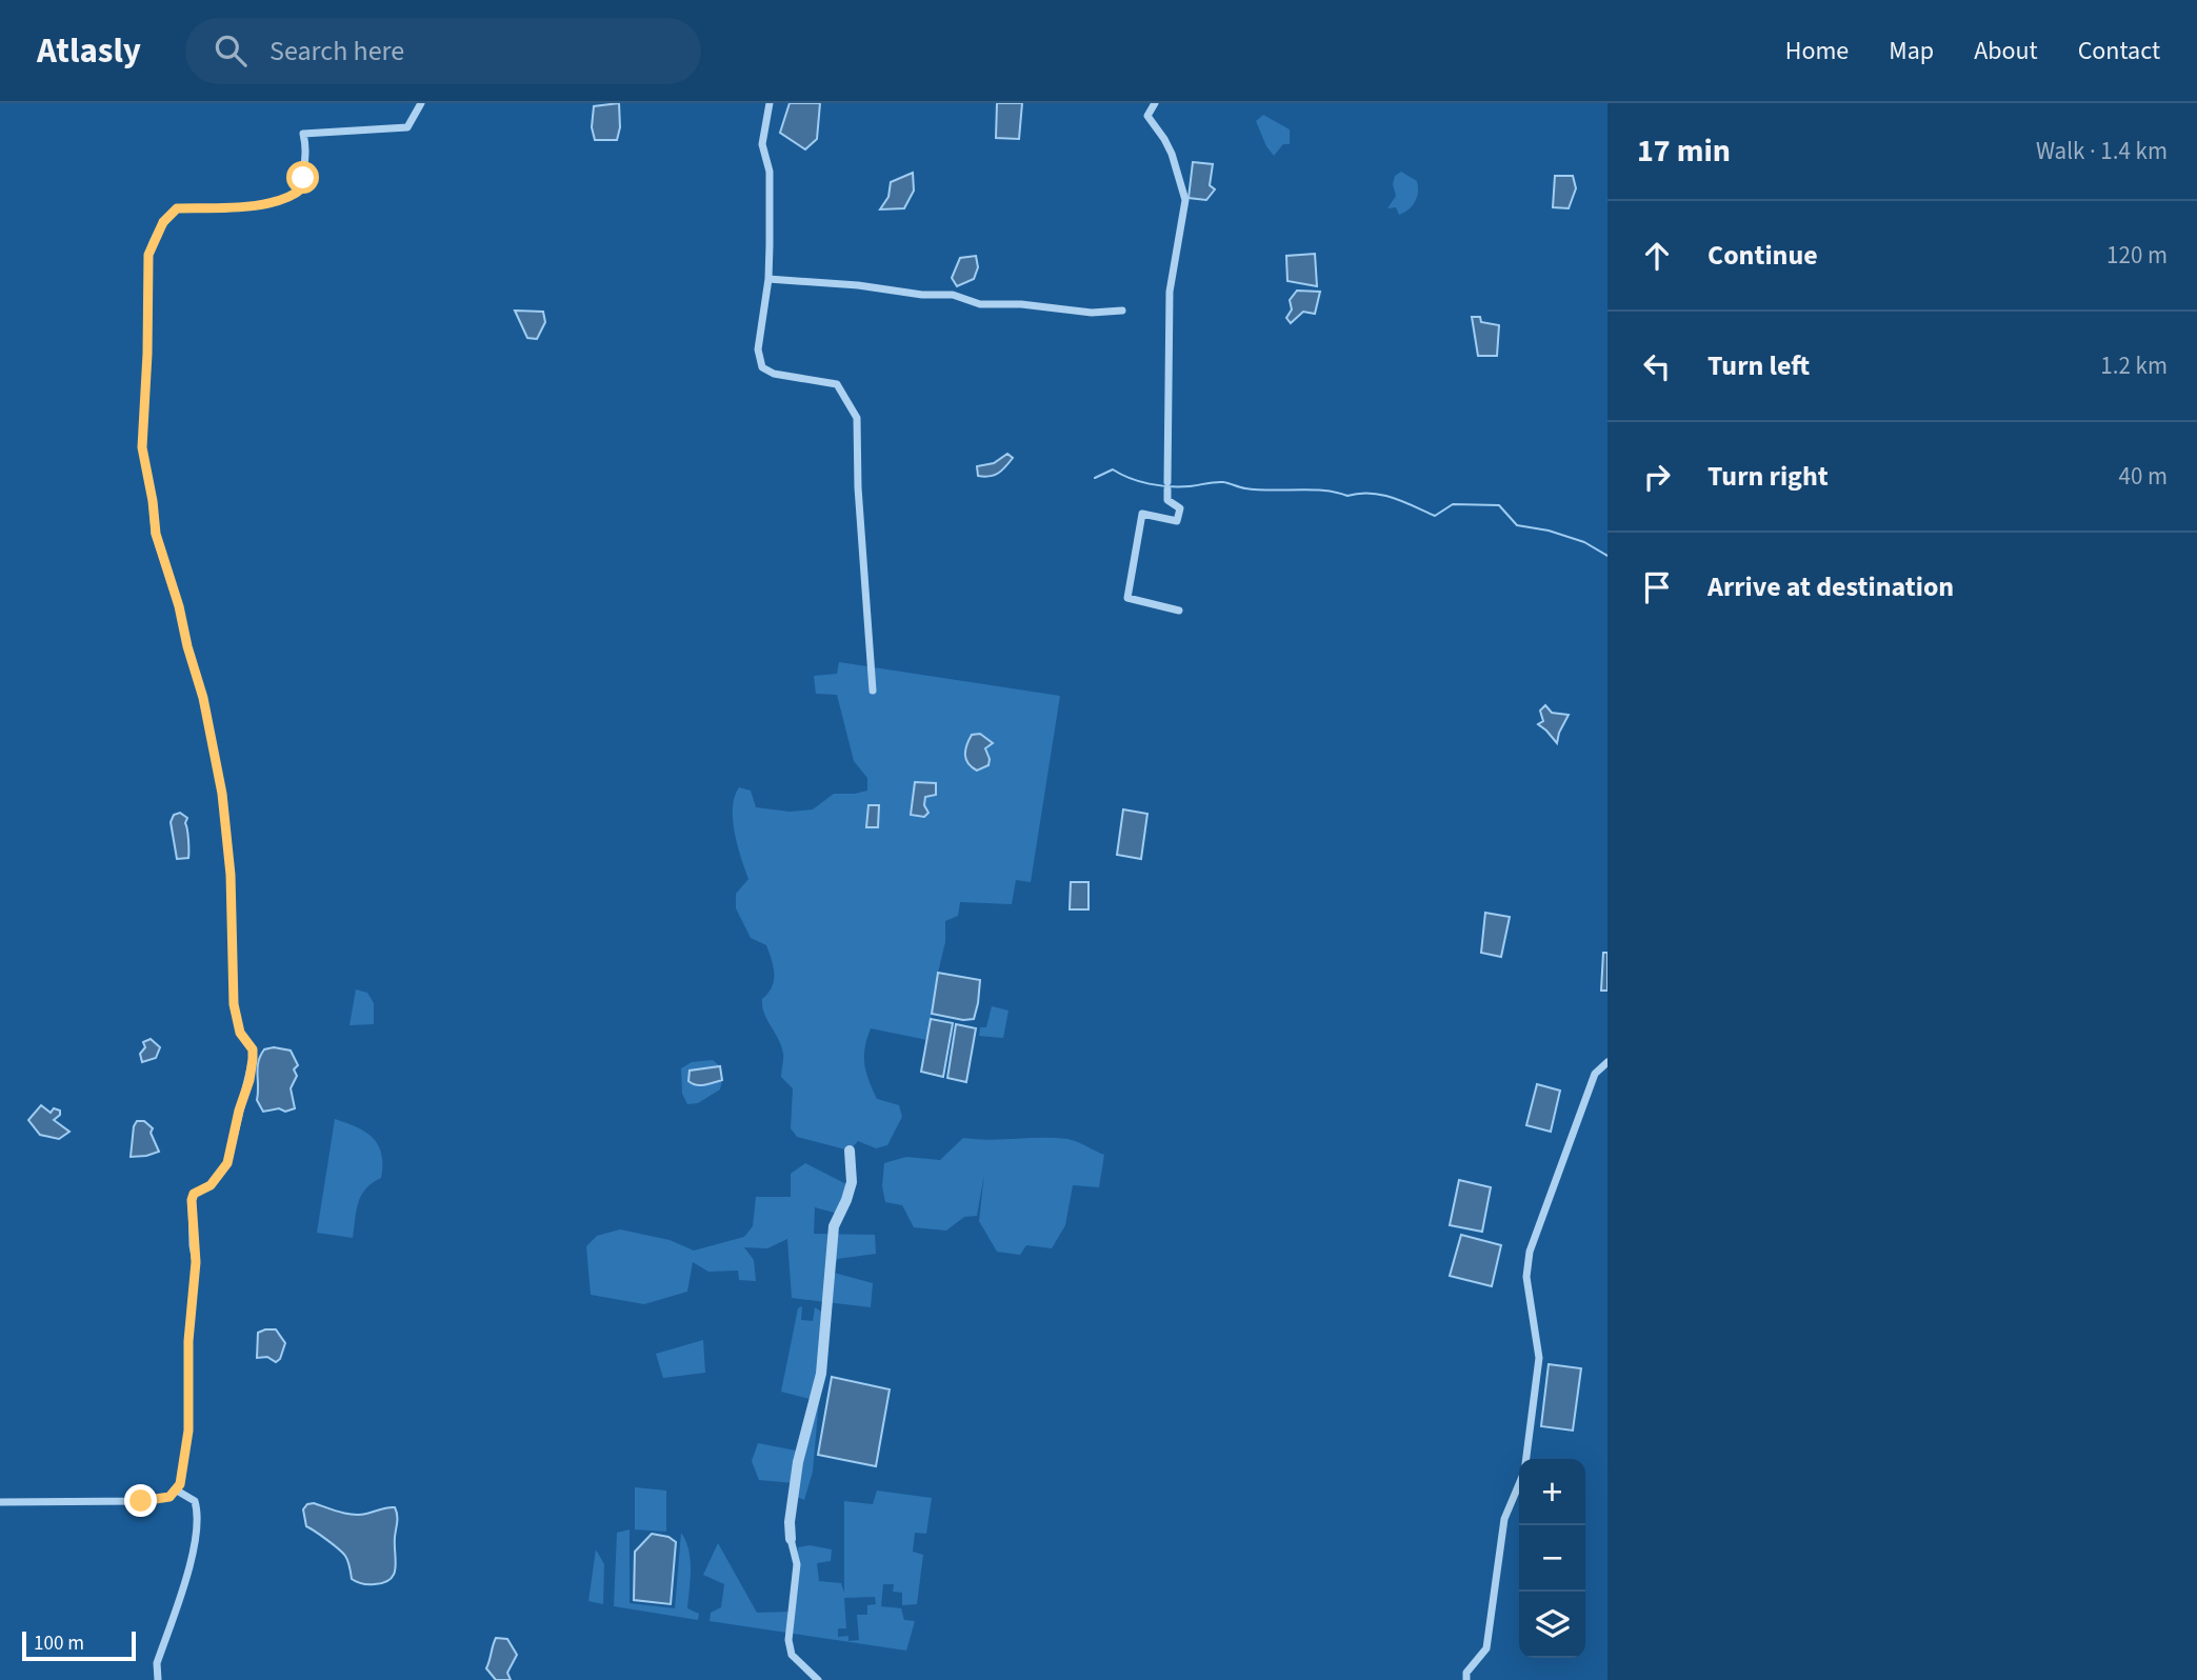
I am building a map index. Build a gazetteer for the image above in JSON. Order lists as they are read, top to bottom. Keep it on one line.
{"scale_bar":"100 m","page":{"header":"Atlasly","search":"Search here","nav":["Home","Map","About","Contact"],"heading":["17 min","Walk · 1.4 km"],"list":[["Continue","120 m"],["Turn left","1.2 km"],["Turn right","40 m"],"Arrive at destination"],"map_buttons":["+","−"],"scale":"100 m"}}
